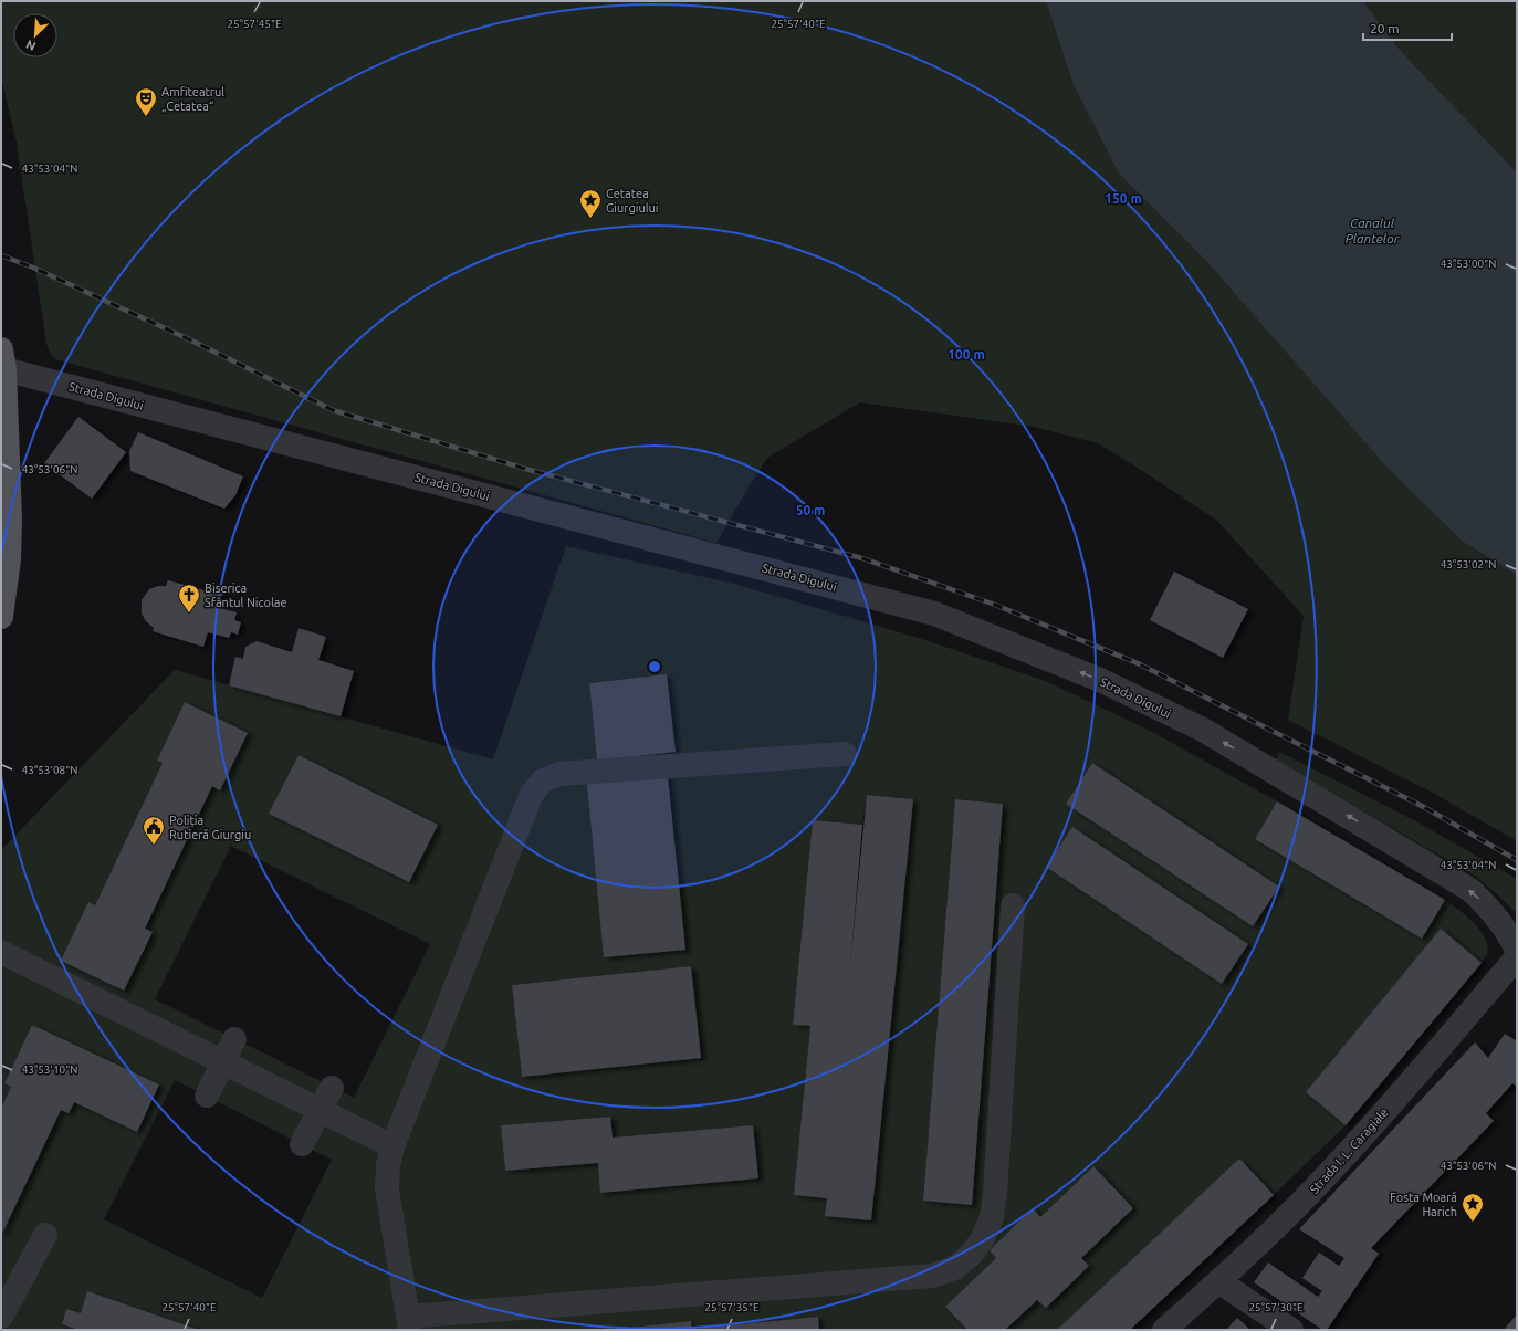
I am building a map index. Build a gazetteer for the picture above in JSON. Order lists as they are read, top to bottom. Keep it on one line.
{"streets":{"street":["Strada Digului","Strada I. L. Caragiale"]},"one_way":["Strada Digului"],"water":["Canalul Plantelor"],"places":{"theatre":["Amfiteatrul „Cetatea“"],"place":["Cetatea Giurgiului","Fosta Moară Harich"],"church":["Biserica Sfântul Nicolae"],"public building":["Poliția Rutieră Giurgiu"]},"scale_bar":"20 m","north":"bottom left","coordinates":["25°57'40\"E","25°57'45\"E","43°53'04\"N","43°53'00\"N","43°53'06\"N","43°53'02\"N","43°53'08\"N","43°53'10\"N","25°57'35\"E","25°57'30\"E"],"rings":["150 m","100 m","50 m"]}
